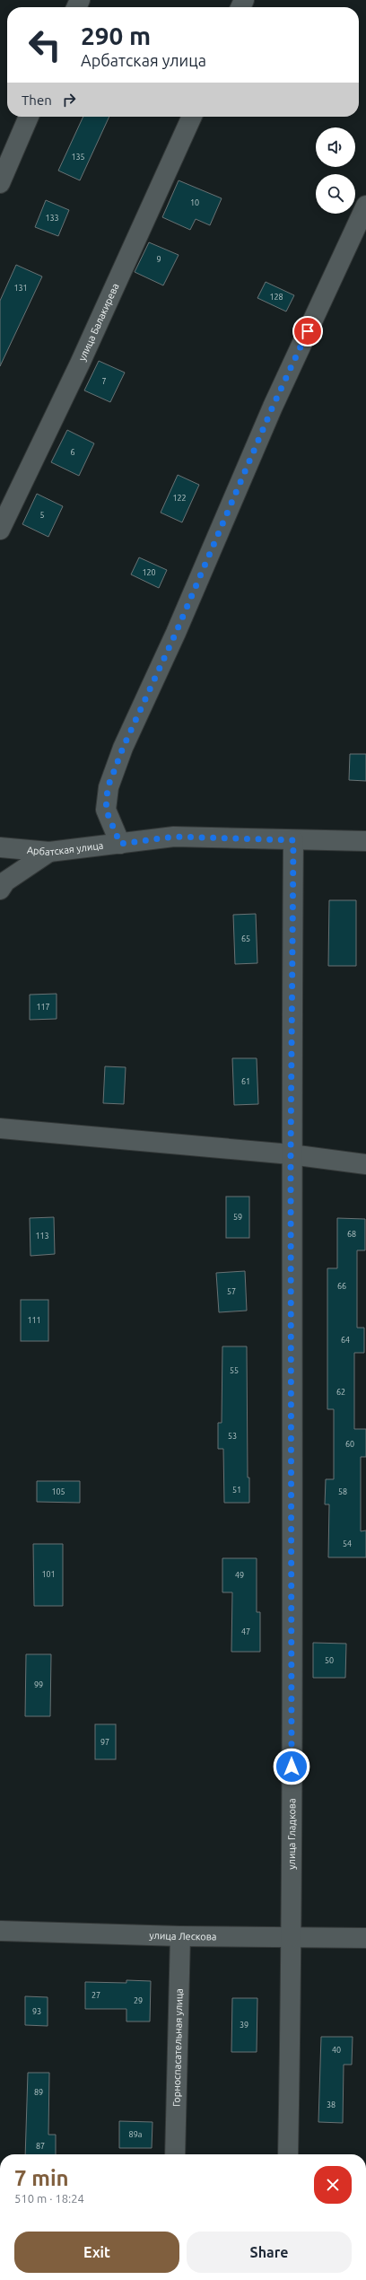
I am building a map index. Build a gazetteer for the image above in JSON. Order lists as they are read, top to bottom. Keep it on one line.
{"streets":{"street":["улица Балакирева","Арбатская улица","улица Гладкова","улица Лескова","Горноспасательная улица"]},"crossings":[["Арбатская улица","улица Гладкова"],["улица Гладкова","улица Лескова"],["улица Лескова","Горноспасательная улица"]],"house_numbers":["135","10","133","9","131","128","7","6","122","5","120","65","117","61","59","68","113","66","57","111","64","55","62","53","60","51","105","58","54","101","49","47","50","99","97","27","29","93","39","40","89","38","89а","87"],"page":{"turn":["290 m","Арбатская улица"],"then":"Then","heading":["7 min","510 m · 18:24"],"buttons":["Exit","Share"]}}
